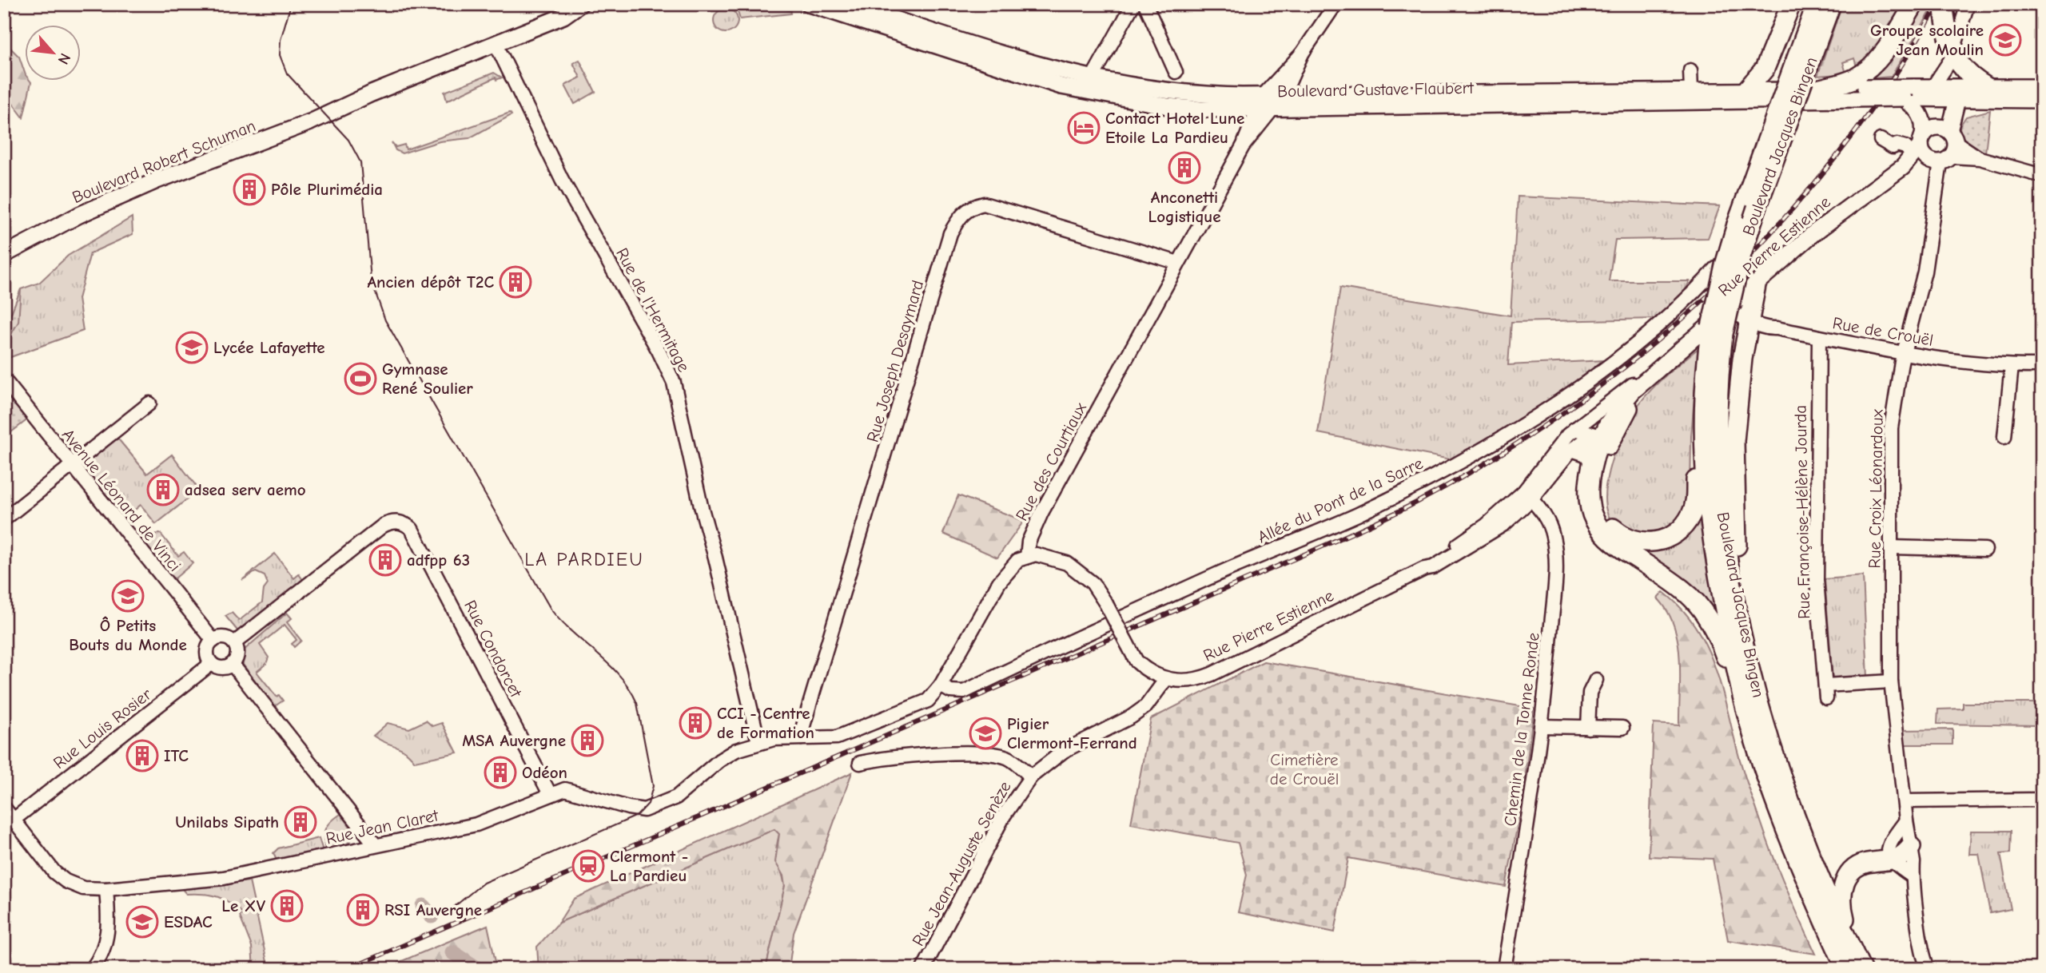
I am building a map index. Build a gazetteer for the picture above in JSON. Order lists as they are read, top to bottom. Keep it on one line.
{"streets":{"highway":["Boulevard Jacques Bingen"],"main road":["Boulevard Gustave Flaubert","Boulevard Robert Schuman","Rue Pierre Estienne"],"street":["Rue de l'Hermitage","Rue de Crouël","Rue Joseph Desaymard","Rue des Courtiaux","Rue Croix Léonardoux","Avenue Léonard de Vinci","Allée du Pont de la Sarre","Rue Françoise-Hélène Jourda","Rue Condorcet","Rue Louis Rosier","Chemin de la Tonne Ronde","Rue Jean Claret","Rue Jean-Auguste Senèze"]},"crossings":[["Boulevard Gustave Flaubert","Rue des Courtiaux"],["Boulevard Robert Schuman","Rue de l'Hermitage"],["Rue Pierre Estienne","Rue de Crouël"],["Rue Pierre Estienne","Rue Croix Léonardoux"],["Rue Pierre Estienne","Chemin de la Tonne Ronde"],["Rue de l'Hermitage","Rue Jean Claret"],["Rue de Crouël","Rue Croix Léonardoux"],["Rue de Crouël","Rue Françoise-Hélène Jourda"],["Rue Joseph Desaymard","Rue des Courtiaux"],["Rue Croix Léonardoux","Rue Françoise-Hélène Jourda"],["Avenue Léonard de Vinci","Rue Condorcet"],["Avenue Léonard de Vinci","Rue Louis Rosier"],["Rue Condorcet","Rue Louis Rosier"],["Rue Condorcet","Rue Jean Claret"],["Rue Louis Rosier","Rue Jean Claret"]],"districts":["LA PARDIEU"],"parks":["Cimetière de Crouël"],"places":{"school or university":["Groupe scolaire Jean Moulin","Lycée Lafayette","Ô Petits Bouts du Monde","Pigier Clermont-Ferrand","ESDAC"],"hotel":["Contact Hotel Lune Etoile La Pardieu"],"building":["Anconetti Logistique","Pôle Plurimédia","Ancien dépôt T2C","adsea serv aemo","adfpp 63","CCI - Centre de Formation","MSA Auvergne","ITC","Odéon","Unilabs Sipath","Le XV","RSI Auvergne"],"sports":["Gymnase René Soulier"],"station":["Clermont - La Pardieu"]},"north":"bottom right"}
